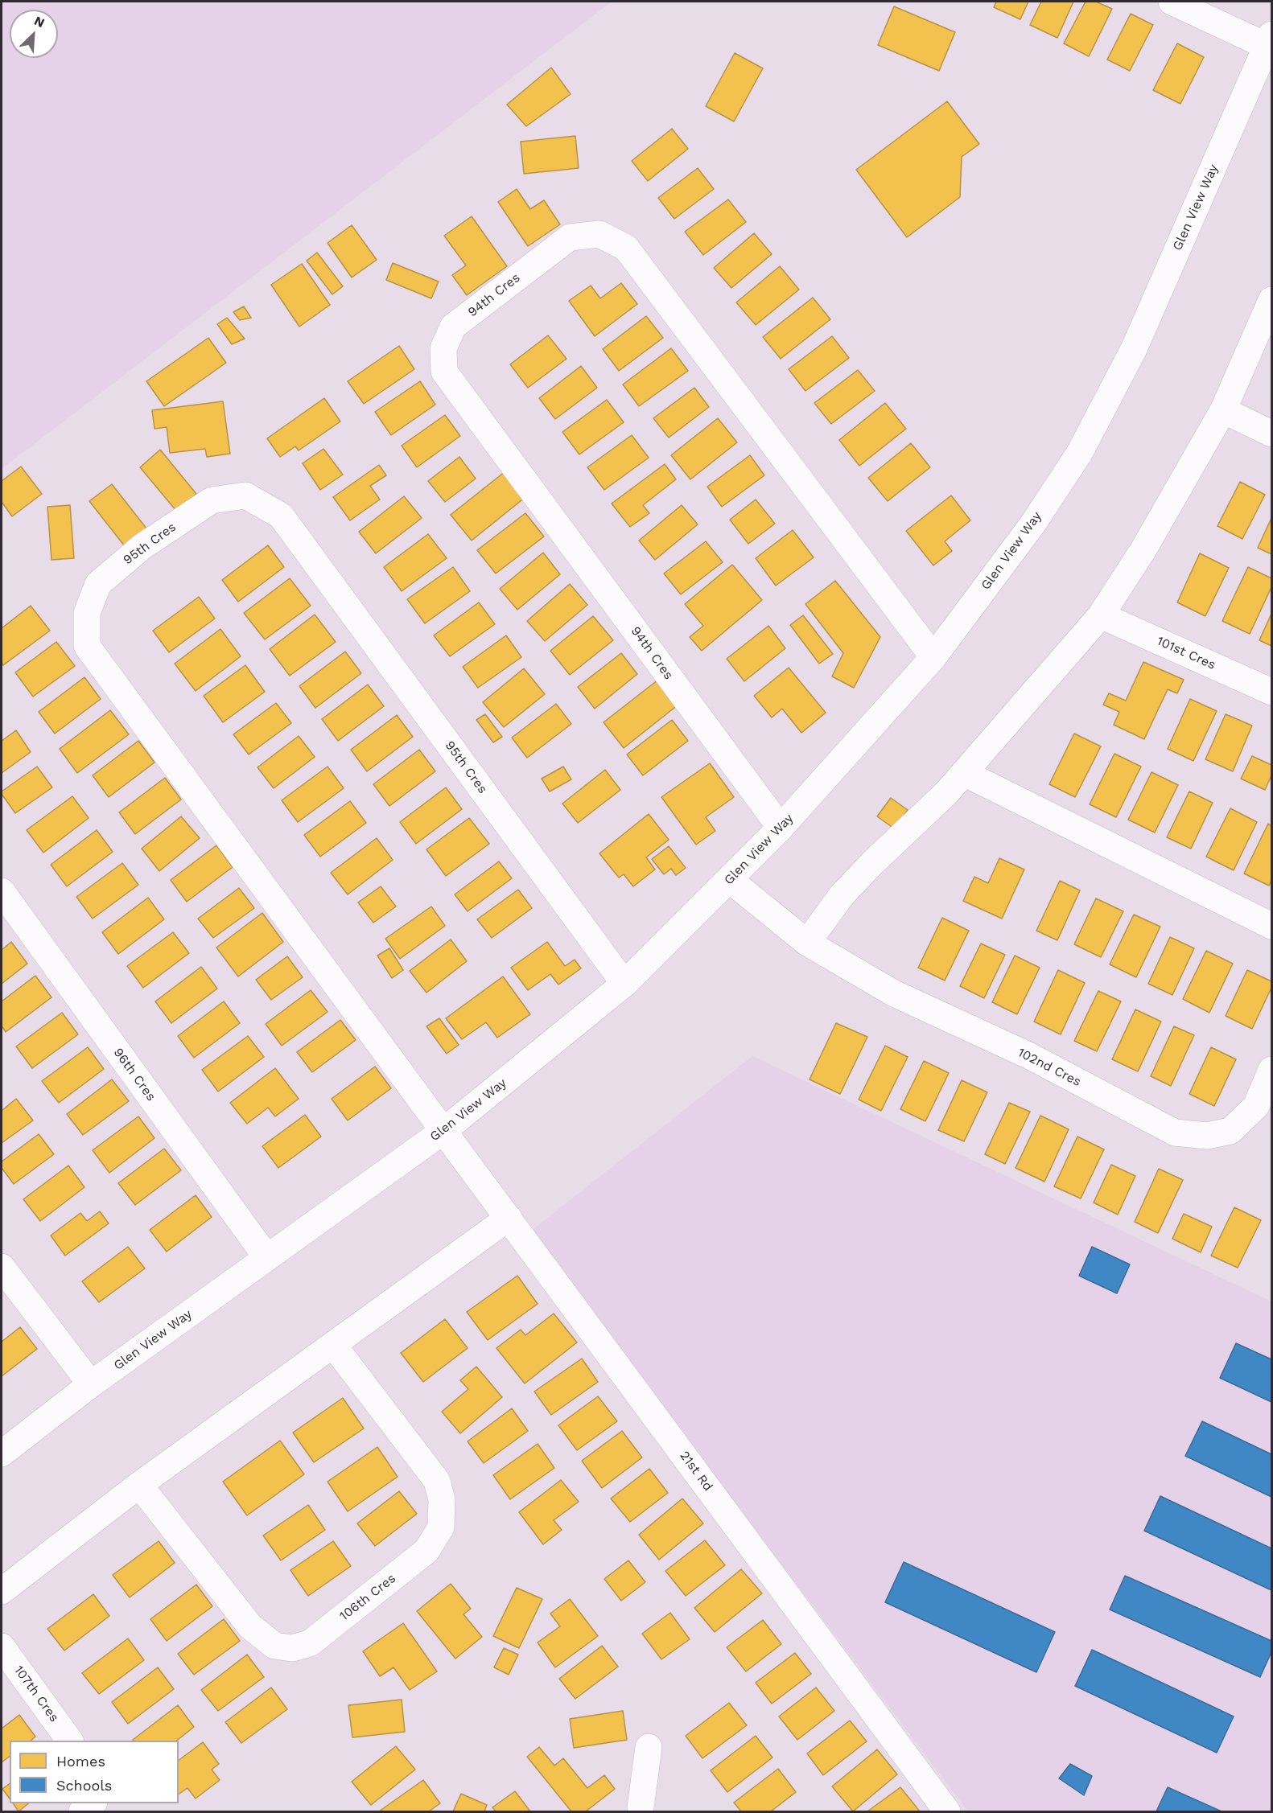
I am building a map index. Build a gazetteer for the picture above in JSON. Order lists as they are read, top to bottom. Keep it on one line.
{"streets":{"street":["Glen View Way","94th Cres","95th Cres","101st Cres","102nd Cres","96th Cres","21st Rd","106th Cres","107th Cres"]},"crossings":[["Glen View Way","94th Cres"],["Glen View Way","95th Cres"],["Glen View Way","102nd Cres"],["Glen View Way","96th Cres"],["Glen View Way","21st Rd"],["95th Cres","21st Rd"]],"legend":["Homes","Schools"],"north":"top right"}
